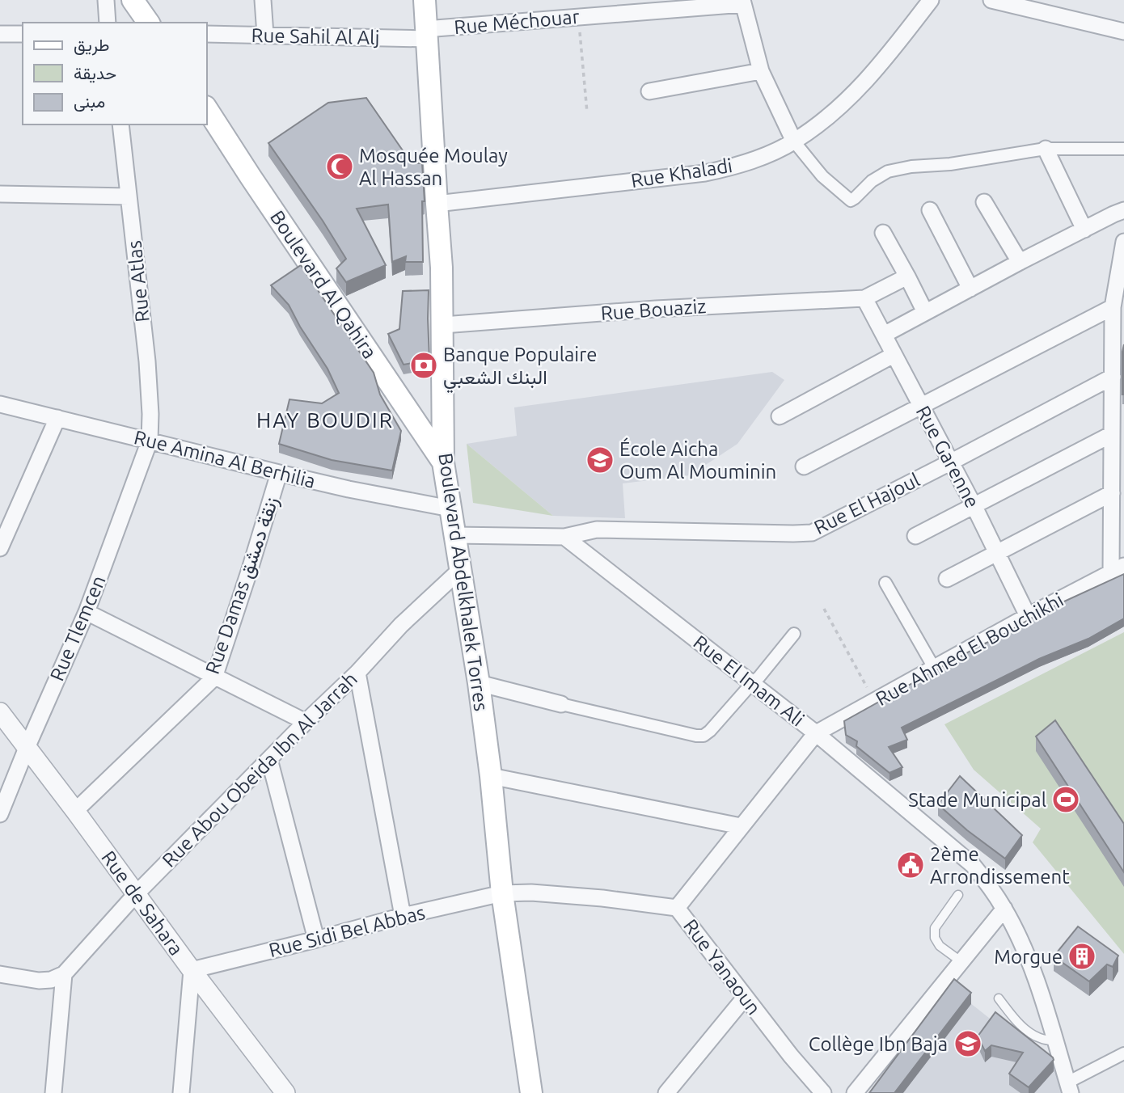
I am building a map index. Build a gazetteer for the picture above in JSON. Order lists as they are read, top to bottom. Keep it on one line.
{"streets":{"main road":["Boulevard Al Qahira","Boulevard Abdelkhalek Torres"],"street":["Rue Méchouar","Rue Sahil Al Alj","Rue Khaladi","Rue Atlas","Rue Bouaziz","Rue Garenne","Rue Amina Al Berhilia","Rue El Hajoul","Rue Damas زنقة دمشق","Rue Tlemcen","Rue Ahmed El Bouchikhi","Rue El Imam Ali","Rue Abou Obeida Ibn Al Jarrah","Rue de Sahara","Rue Sidi Bel Abbas","Rue Yanaoun"]},"crossings":[["Rue Méchouar","Rue Sahil Al Alj"],["Rue Méchouar","Boulevard Abdelkhalek Torres"],["Rue Sahil Al Alj","Boulevard Abdelkhalek Torres"],["Rue Khaladi","Boulevard Abdelkhalek Torres"],["Rue Atlas","Rue Amina Al Berhilia"],["Rue Atlas","Rue Tlemcen"],["Boulevard Al Qahira","Boulevard Abdelkhalek Torres"],["Rue Bouaziz","Rue Garenne"],["Rue Bouaziz","Boulevard Abdelkhalek Torres"],["Rue Garenne","Rue El Hajoul"],["Rue Garenne","Rue Ahmed El Bouchikhi"],["Rue Amina Al Berhilia","Boulevard Abdelkhalek Torres"],["Rue Amina Al Berhilia","Rue Damas زنقة دمشق"],["Rue Amina Al Berhilia","Rue Tlemcen"],["Rue El Hajoul","Rue El Imam Ali"],["Boulevard Abdelkhalek Torres","Rue Abou Obeida Ibn Al Jarrah"],["Boulevard Abdelkhalek Torres","Rue Sidi Bel Abbas"],["Rue Damas زنقة دمشق","Rue de Sahara"],["Rue Tlemcen","Rue de Sahara"],["Rue Ahmed El Bouchikhi","Rue El Imam Ali"],["Rue Ahmed El Bouchikhi","Rue Yanaoun"],["Rue El Imam Ali","Rue Yanaoun"],["Rue Abou Obeida Ibn Al Jarrah","Rue de Sahara"],["Rue de Sahara","Rue Sidi Bel Abbas"],["Rue Sidi Bel Abbas","Rue Yanaoun"]],"districts":["HAY BOUDIR"],"places":{"mosque":["Mosquée Moulay Al Hassan"],"bank":["Banque Populaire البنك الشعبي"],"school or university":["École Aicha Oum Al Mouminin","Collège Ibn Baja"],"sports":["Stade Municipal"],"public building":["2ème Arrondissement"],"building":["Morgue"]},"legend":["طريق","حديقة","مبنى"]}
